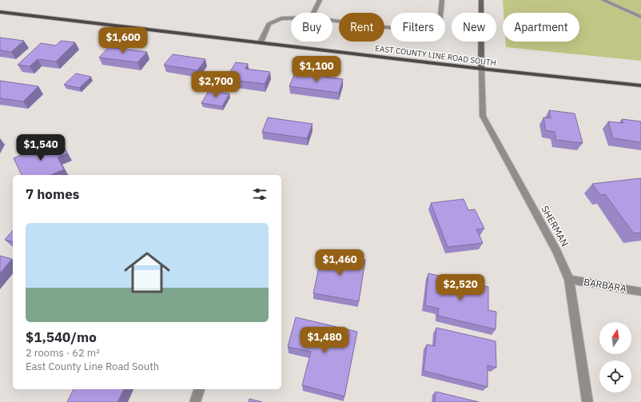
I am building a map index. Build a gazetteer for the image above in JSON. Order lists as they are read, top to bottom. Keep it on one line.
{"streets":{"main road":["EAST COUNTY LINE ROAD SOUTH"],"street":["SHERMAN","BARBARA"]},"crossings":[["EAST COUNTY LINE ROAD SOUTH","SHERMAN"],["SHERMAN","BARBARA"]],"north":"top","page":{"chip":["Buy","Rent","Filters","New","Apartment"],"price":["$1,600","$1,100","$2,700","$1,540","$1,460","$2,520","$1,480"],"heading":"7 homes","list":[{"name":"$1,540/mo","note":"2 rooms · 62 m² · East County Line Road South"}]}}
